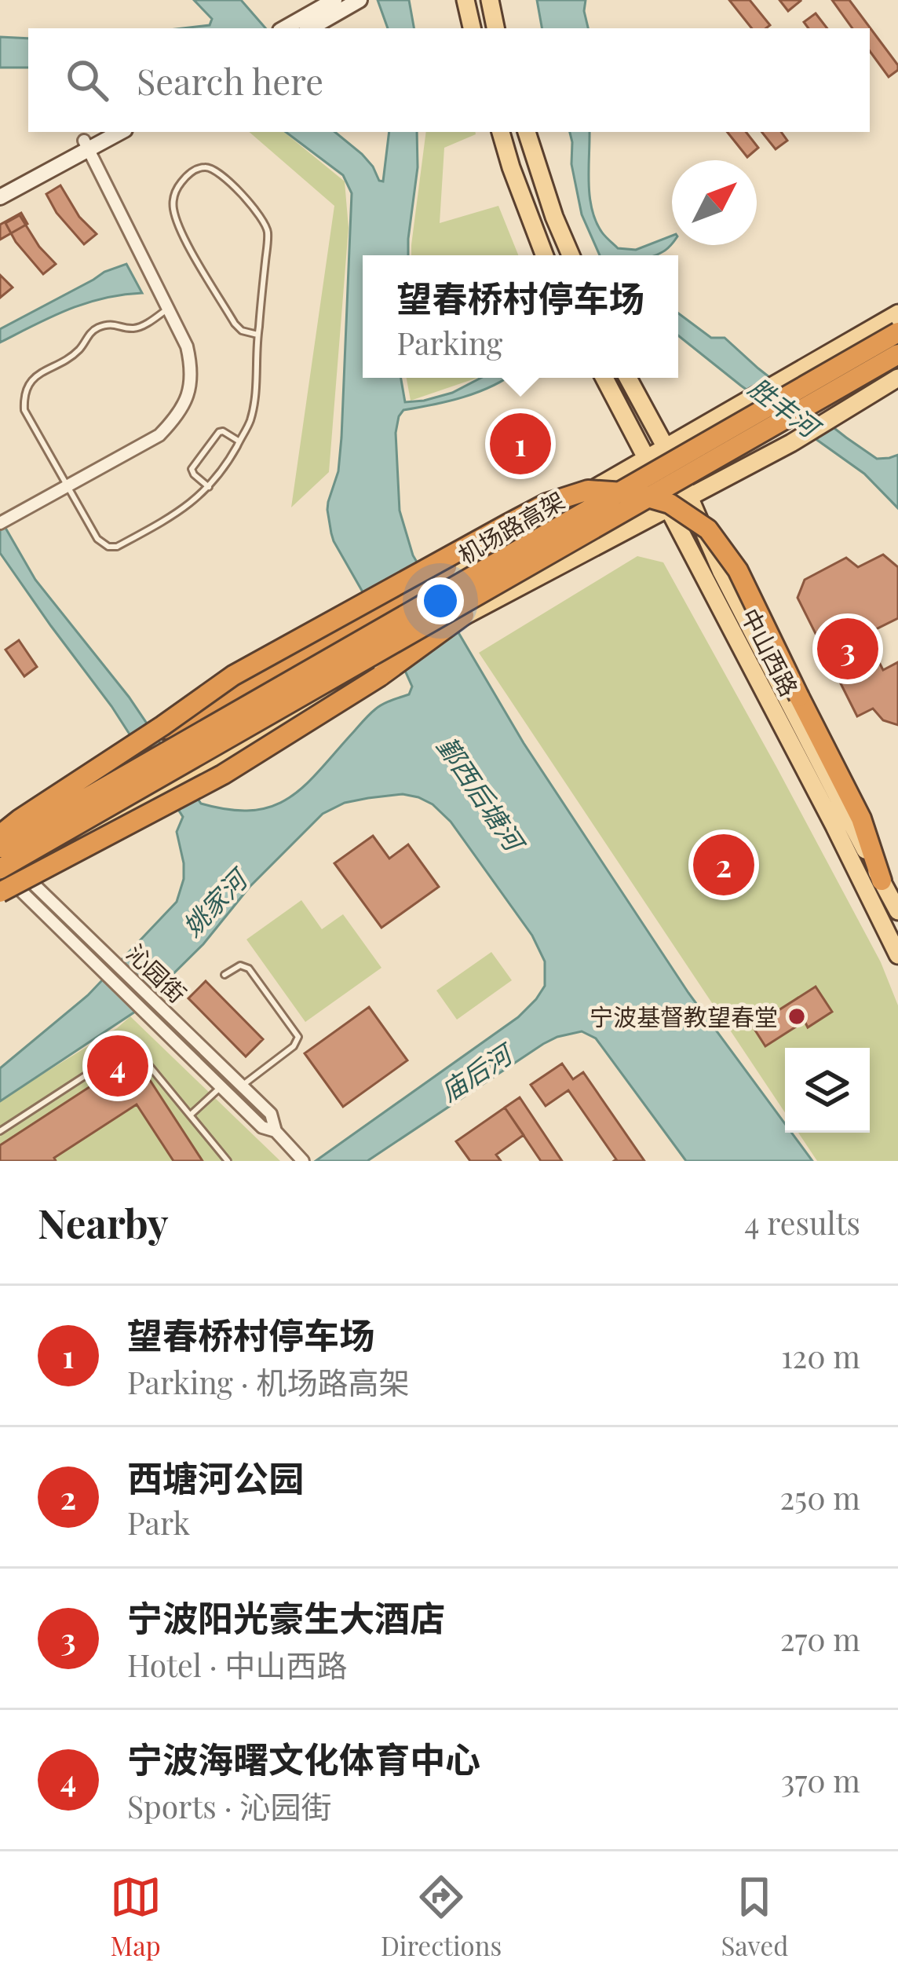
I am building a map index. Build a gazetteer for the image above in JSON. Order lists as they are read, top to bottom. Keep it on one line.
{"streets":{"highway":["机场路高架"],"main road":["中山西路"],"street":["沁园街"]},"crossings":[["机场路高架","沁园街"]],"water":["胜丰河","鄞西后塘河","姚家河","庙后河"],"places":["宁波基督教望春堂"],"north":"top right","page":{"search":"Search here","popup":["望春桥村停车场","Parking"],"pins":["1","3","2","4"],"heading":["Nearby","4 results"],"list":[{"mark":"1","name":"望春桥村停车场","note":"Parking · 机场路高架","value":"120 m"},{"mark":"2","name":"西塘河公园","note":"Park","value":"250 m"},{"mark":"3","name":"宁波阳光豪生大酒店","note":"Hotel · 中山西路","value":"270 m"},{"mark":"4","name":"宁波海曙文化体育中心","note":"Sports · 沁园街","value":"370 m"}],"nav":["Map","Directions","Saved"]}}
